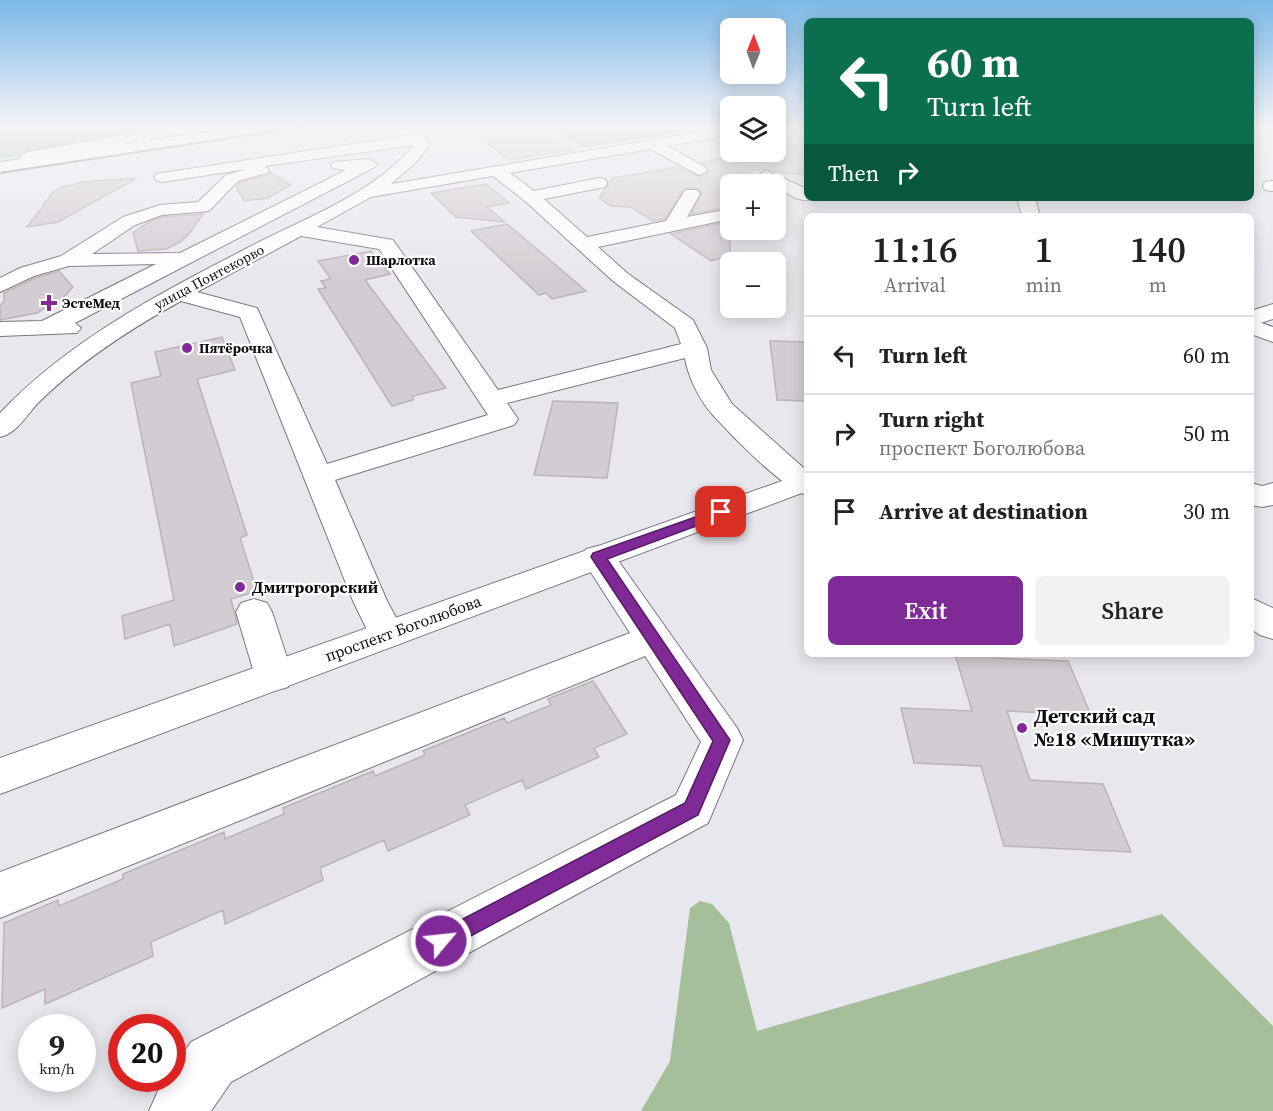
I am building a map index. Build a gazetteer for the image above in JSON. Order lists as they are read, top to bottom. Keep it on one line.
{"streets":{"street":["улица Понтекорво","проспект Боголюбова"]},"places":{"other":["Шарлотка","Пятёрочка","Дмитрогорский","Детский сад №18 «Мишутка»"],"health":["ЭстеМед"]},"north":"top","page":{"map_buttons":["+","−"],"turn":["60 m","Turn left"],"then":"Then","eta":["11:16","Arrival","1","min","140","m"],"list":[{"name":"Turn left","value":"60 m"},{"name":"Turn right","note":"проспект Боголюбова","value":"50 m"},{"name":"Arrive at destination","value":"30 m"}],"buttons":["Exit","Share"],"speed":"9 km/h","limit":"20"}}
